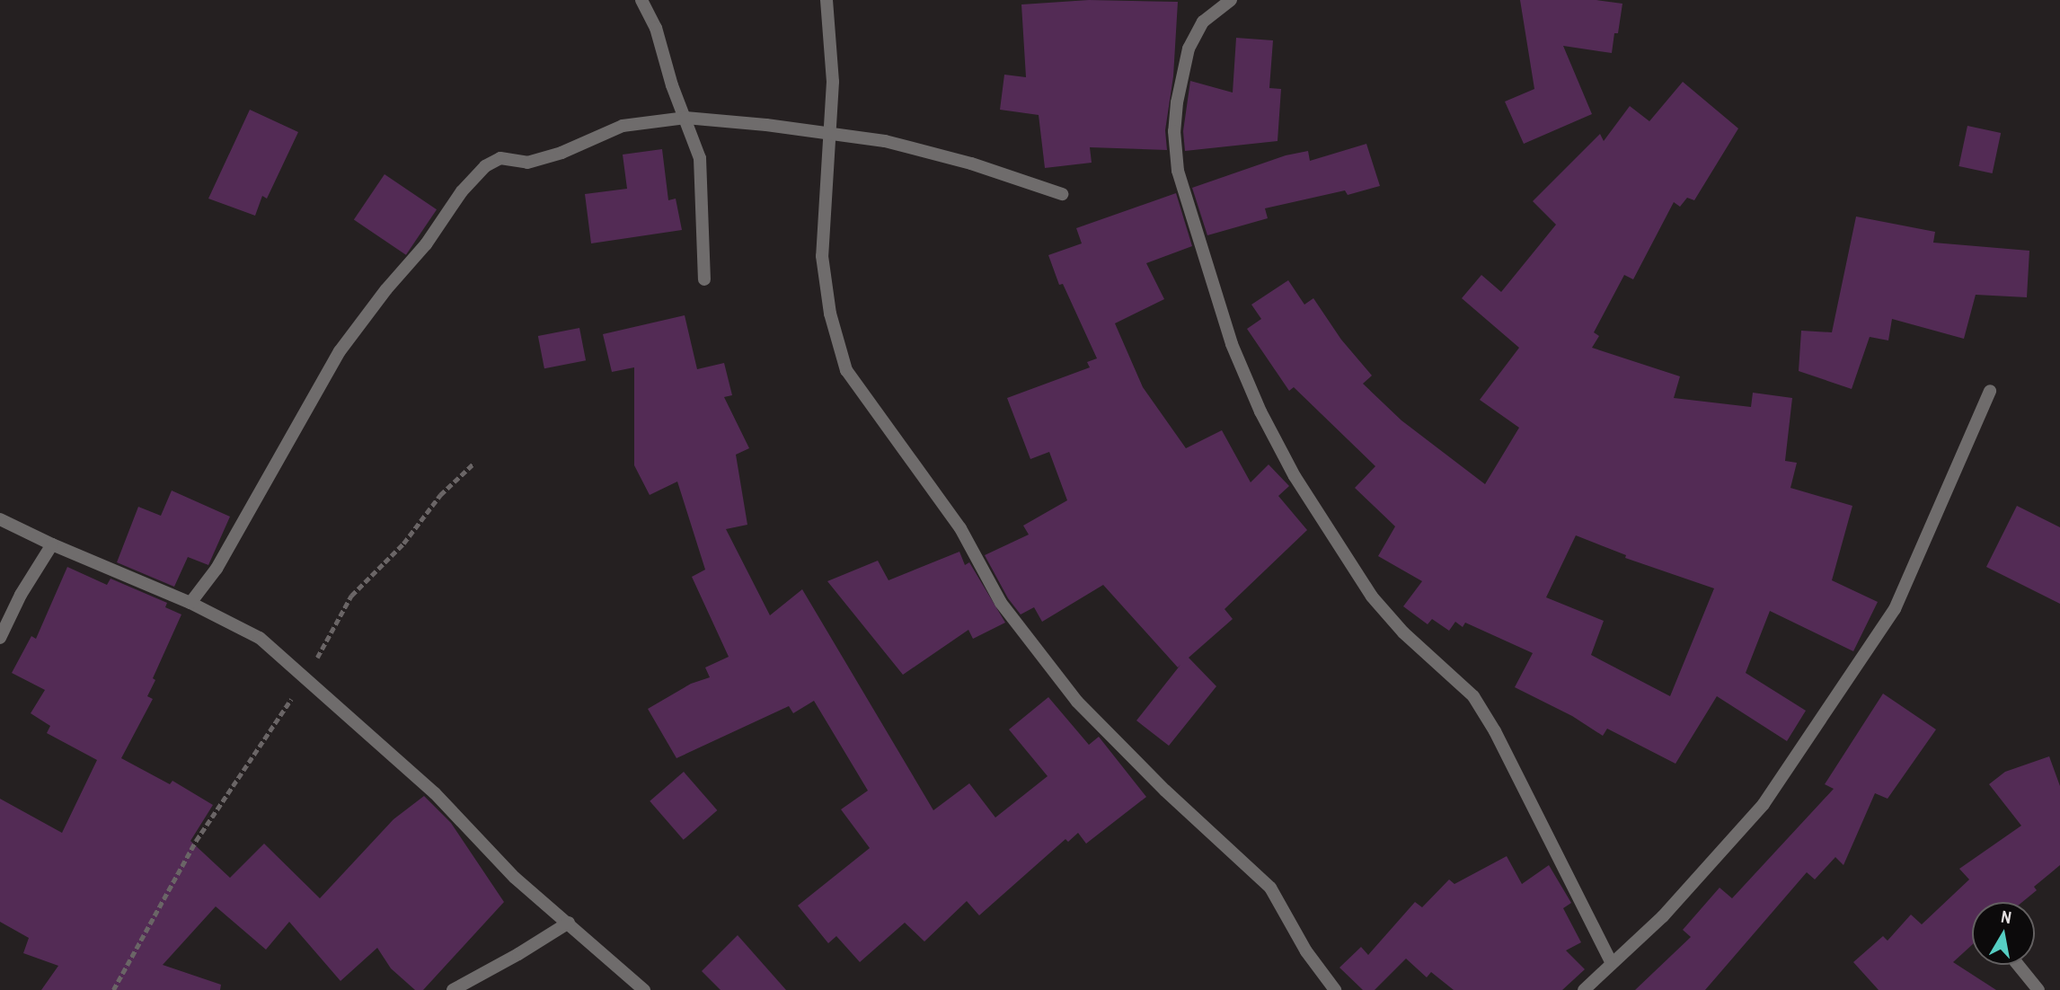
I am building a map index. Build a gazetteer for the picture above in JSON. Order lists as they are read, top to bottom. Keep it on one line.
{"north":"top"}
